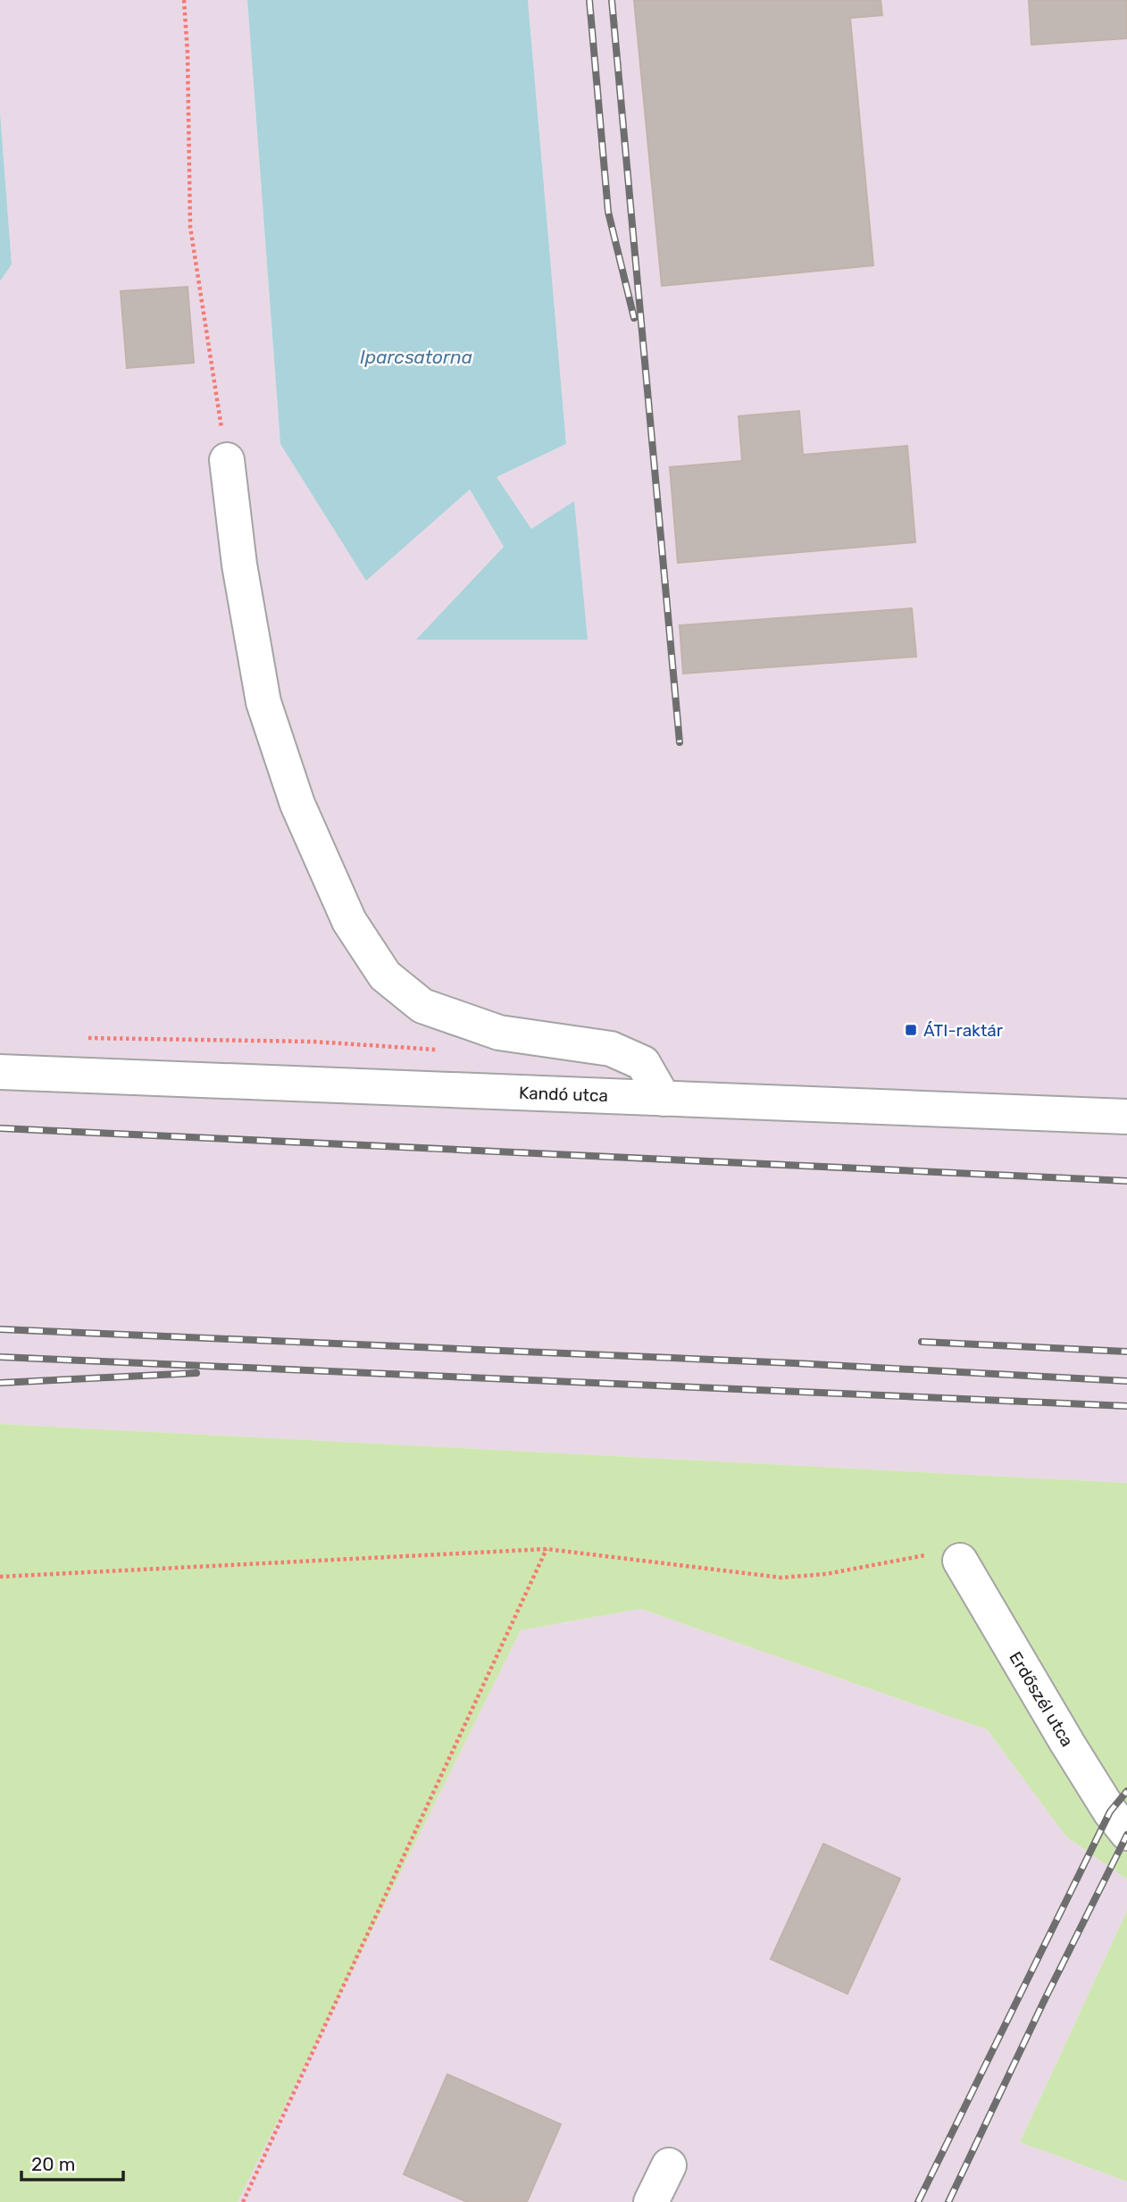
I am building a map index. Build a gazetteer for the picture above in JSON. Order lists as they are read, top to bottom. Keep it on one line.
{"streets":{"street":["Kandó utca","Erdőszél utca"]},"water":["Iparcsatorna"],"places":{"transit":["ÁTI-raktár"]},"scale_bar":"20 m"}
